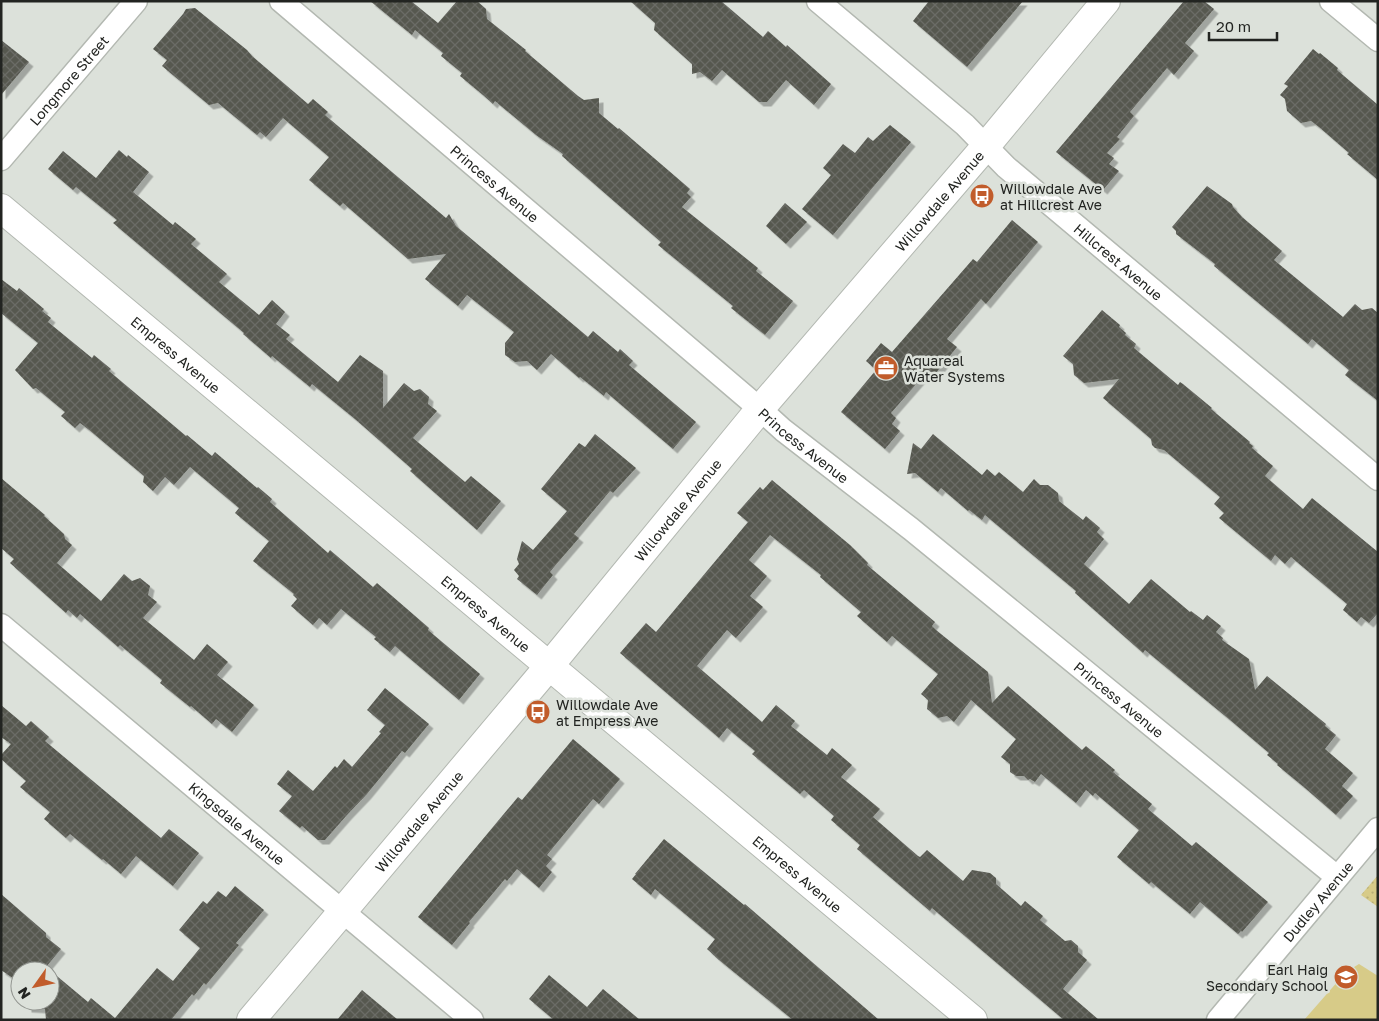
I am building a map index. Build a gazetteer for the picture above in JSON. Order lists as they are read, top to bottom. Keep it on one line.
{"streets":{"street":["Longmore Street","Princess Avenue","Willowdale Avenue","Hillcrest Avenue","Empress Avenue","Kingsdale Avenue","Dudley Avenue"]},"crossings":[["Princess Avenue","Willowdale Avenue"],["Princess Avenue","Dudley Avenue"],["Willowdale Avenue","Hillcrest Avenue"],["Willowdale Avenue","Empress Avenue"],["Willowdale Avenue","Kingsdale Avenue"]],"places":{"bus stop":["Willowdale Ave at Hillcrest Ave","Willowdale Ave at Empress Ave"],"office":["Aquareal Water Systems"],"school or university":["Earl Haig Secondary School"]},"scale_bar":"20 m","north":"bottom left"}
